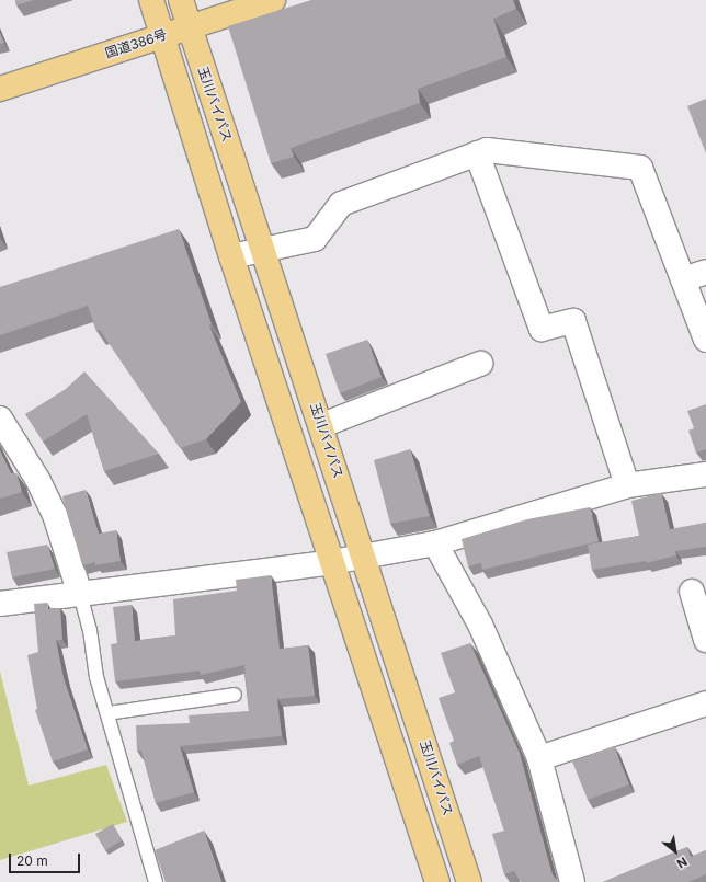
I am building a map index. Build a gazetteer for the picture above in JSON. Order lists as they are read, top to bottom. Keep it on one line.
{"streets":{"highway":["国道386号","玉川バイパス"]},"crossings":[["国道386号","玉川バイパス"]],"scale_bar":"20 m","north":"bottom right"}
